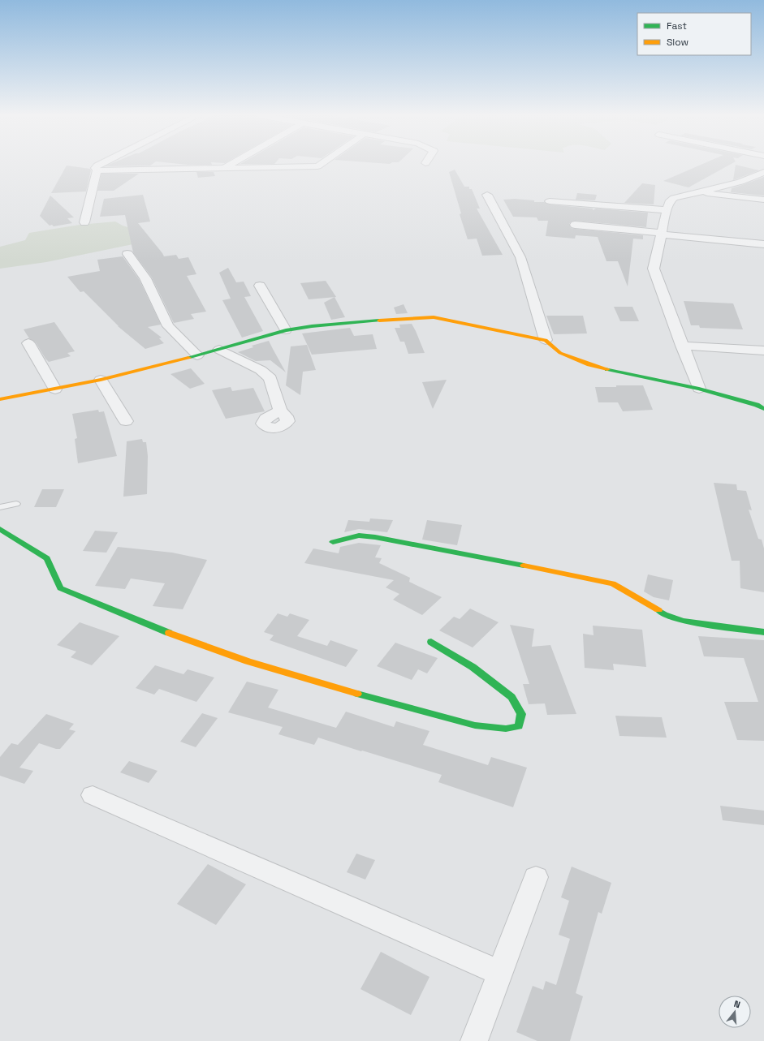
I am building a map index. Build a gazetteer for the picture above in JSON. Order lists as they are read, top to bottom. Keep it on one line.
{"legend":["Fast","Slow"],"north":"top"}
